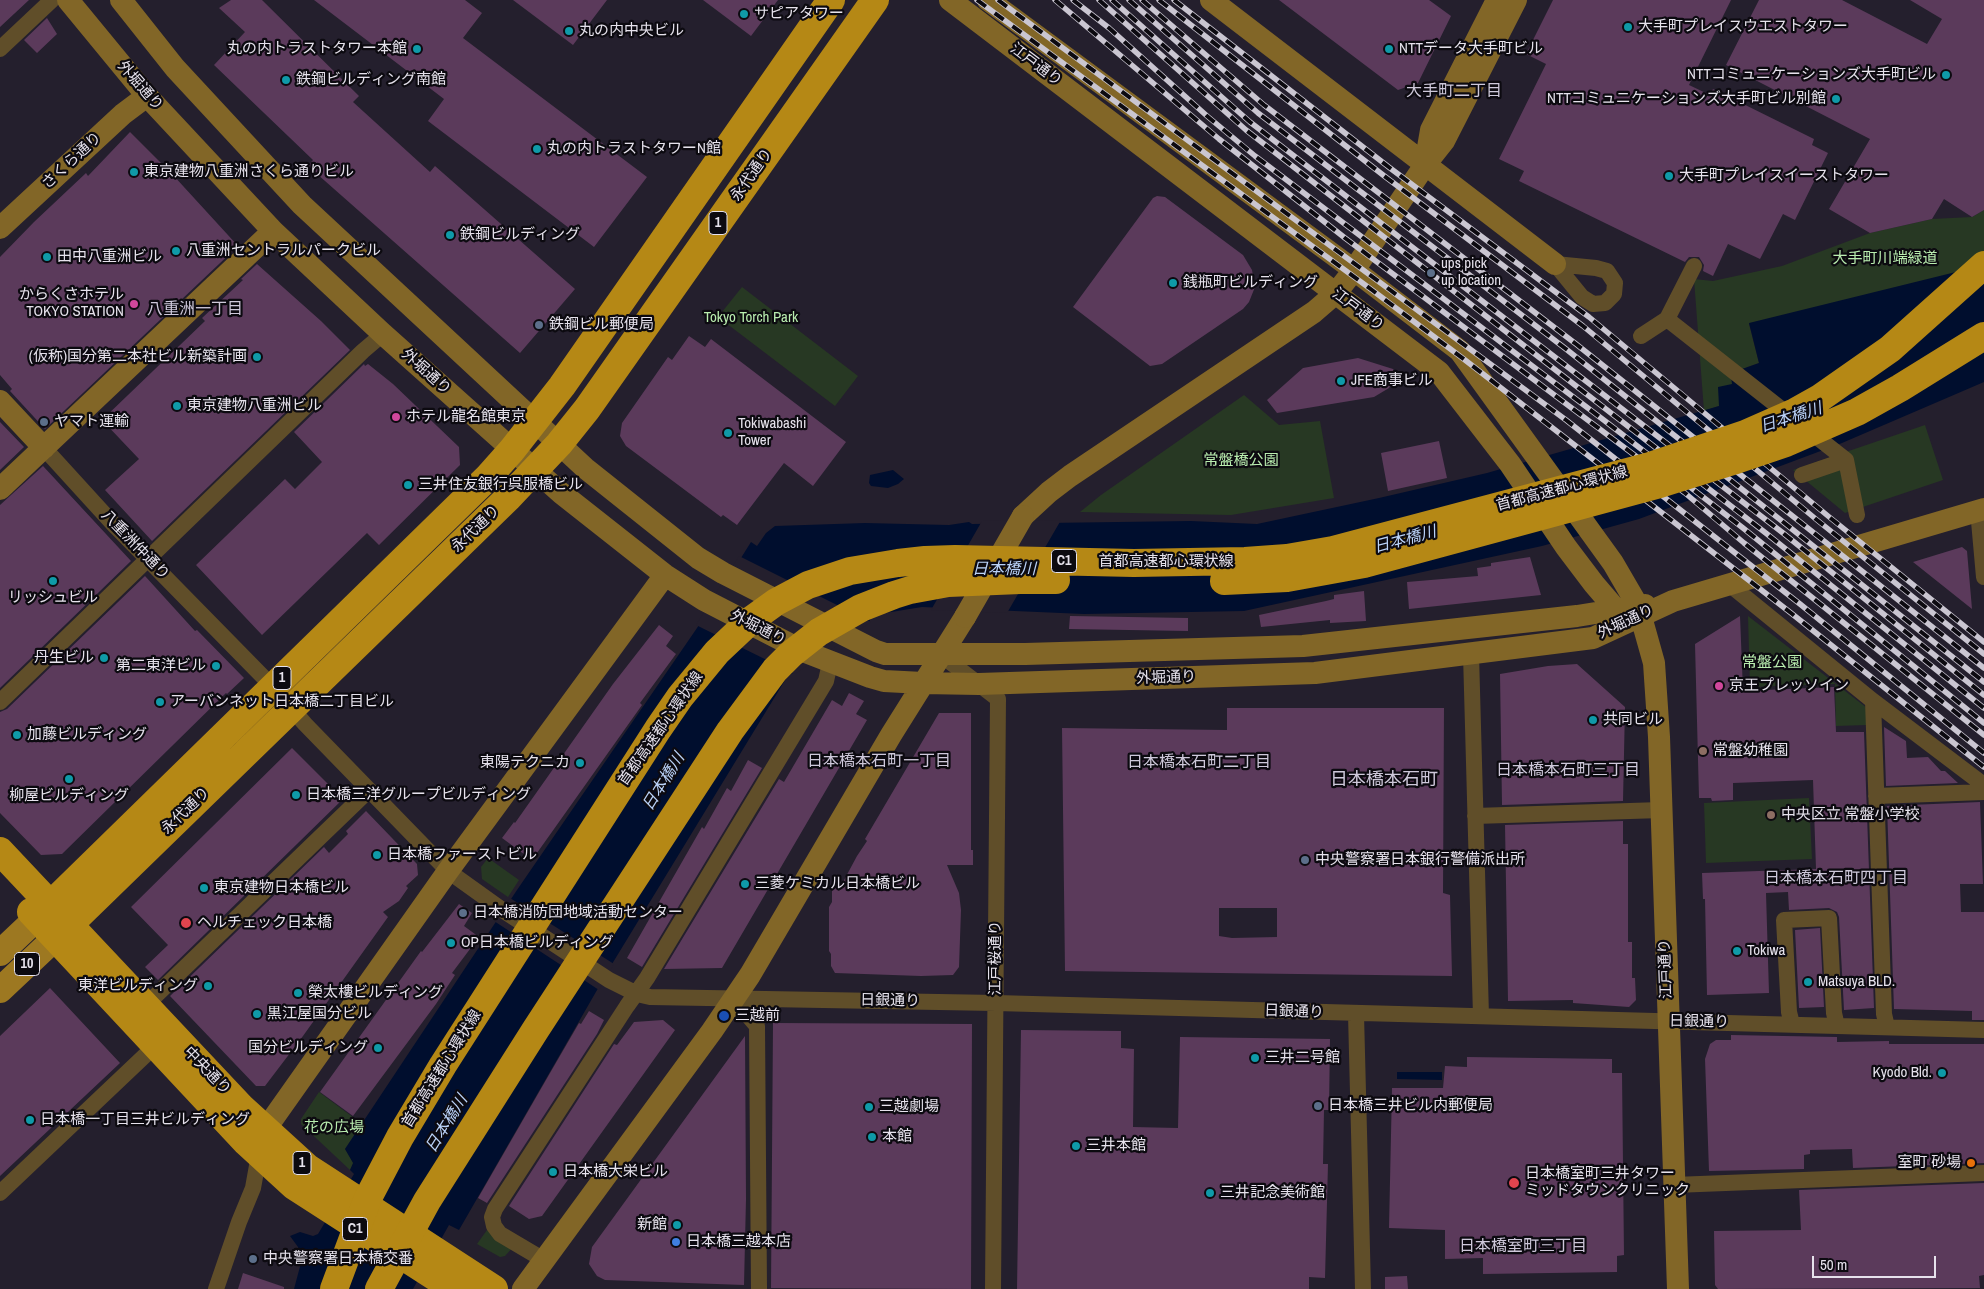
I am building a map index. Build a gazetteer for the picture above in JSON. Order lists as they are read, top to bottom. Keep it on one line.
{"streets":{"highway":["永代通り","1","首都高速都心環状線","C1","中央通り"],"main road":["江戸通り","外堀通り","さくら通り","八重洲仲通り","10"],"street":["江戸桜通り","日銀通り"]},"crossings":[["江戸通り","外堀通り"],["江戸通り","日銀通り"],["外堀通り","さくら通り"],["外堀通り","永代通り"],["外堀通り","江戸桜通り"],["永代通り","八重洲仲通り"],["永代通り","中央通り"],["八重洲仲通り","日銀通り"],["江戸桜通り","日銀通り"]],"districts":["大手町二丁目","八重洲一丁目","日本橋本石町一丁目","日本橋本石町二丁目","日本橋本石町三丁目","日本橋本石町","日本橋本石町四丁目","日本橋室町三丁目"],"water":["日本橋川"],"parks":["大手町川端緑道","Tokyo Torch Park","常盤橋公園","常盤公園","花の広場"],"places":["サピアタワー","大手町プレイスウエストタワー","丸の内中央ビル","丸の内トラストタワー本館","NTTデータ大手町ビル","NTTコミュニケーションズ大手町ビル","鉄鋼ビルディング南館","NTTコミュニケーションズ大手町ビル別館","丸の内トラストタワーN館","東京建物八重洲さくら通りビル","大手町プレイスイーストタワー","鉄鋼ビルディング","八重洲セントラルパークビル","田中八重洲ビル","ups pick up location","銭瓶町ビルディング","からくさホテル TOKYO STATION","鉄鋼ビル郵便局","(仮称)国分第二本社ビル新築計画","JFE商事ビル","東京建物八重洲ビル","ホテル龍名館東京","ヤマト運輸","Tokiwabashi Tower","三井住友銀行呉服橋ビル","リッシュビル","丹生ビル","第二東洋ビル","京王プレッソイン","アーバンネット日本橋二丁目ビル","共同ビル","加藤ビルディング","常盤幼稚園","東陽テクニカ","柳屋ビルディング","日本橋三洋グループビルディング","中央区立 常盤小学校","日本橋ファーストビル","中央警察署日本銀行警備派出所","三菱ケミカル日本橋ビル","東京建物日本橋ビル","日本橋消防団地域活動センター","ヘルチェック日本橋","OP日本橋ビルディング","Tokiwa","Matsuya BLD.","東洋ビルディング","榮太樓ビルディング","黒江屋国分ビル","三越前","国分ビルディング","三井二号館","Kyodo Bld.","日本橋三井ビル内郵便局","三越劇場","日本橋一丁目三井ビルディング","本館","三井本館","室町 砂場","日本橋大栄ビル","日本橋室町三井タワー ミッドタウンクリニック","三井記念美術館","新館","日本橋三越本店","中央警察署日本橋交番"],"scale_bar":"50 m"}
